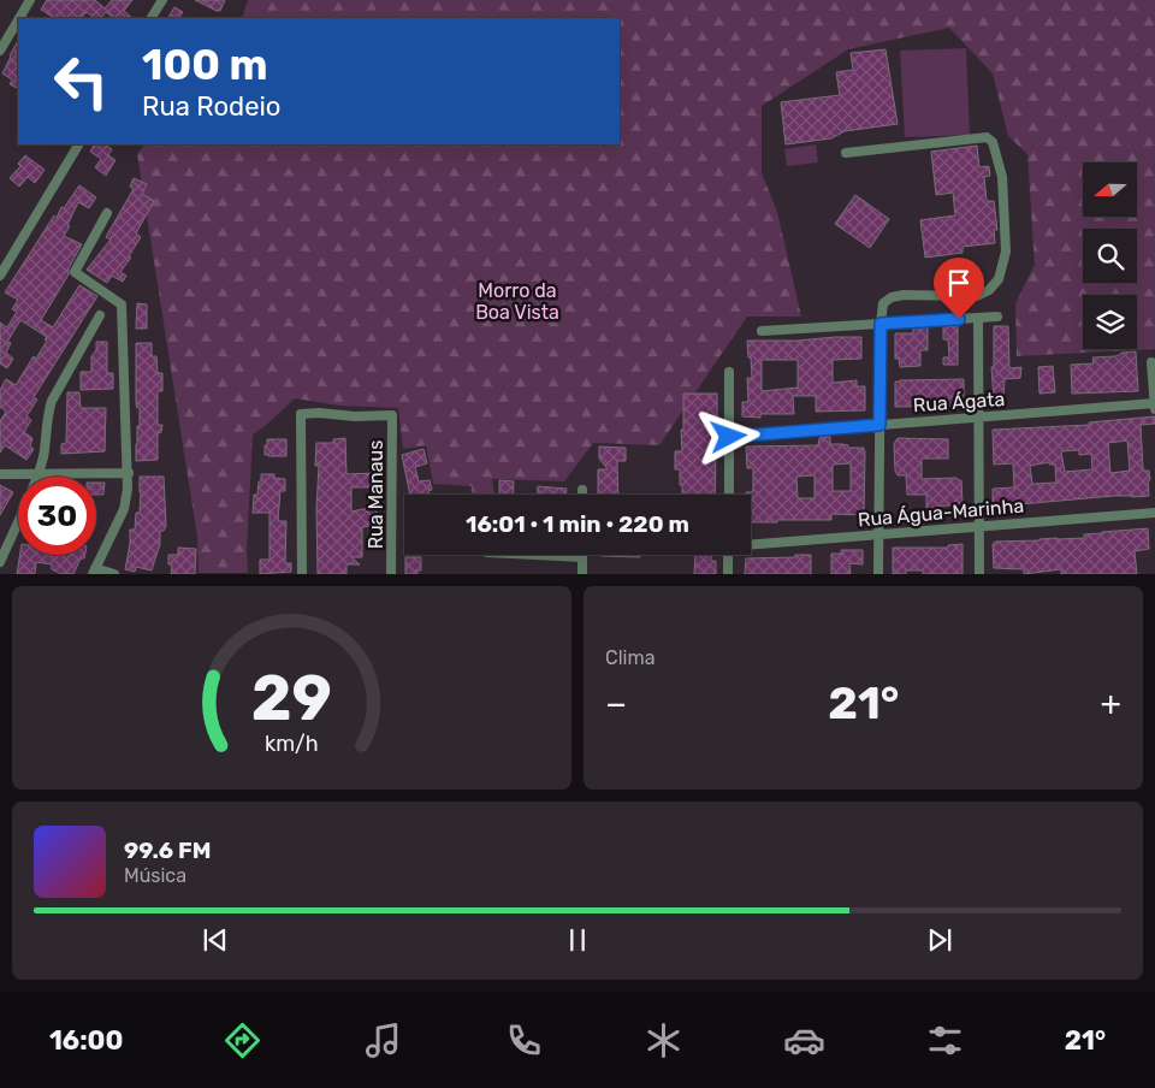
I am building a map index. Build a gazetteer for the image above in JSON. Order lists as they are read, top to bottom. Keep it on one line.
{"streets":{"street":["Rua Ágata","Rua Manaus","Rua Água-Marinha"]},"parks":["Morro da Boa Vista"],"north":"left","page":{"turn":["100 m","Rua Rodeio"],"limit":"30","trip":"16:01 · 1 min · 220 m","tile":"Clima","heat":["−","21°","+"],"song":["99.6 FM","Música"],"tabs":["16:00","21°"],"gauge":["29","km/h"]}}
